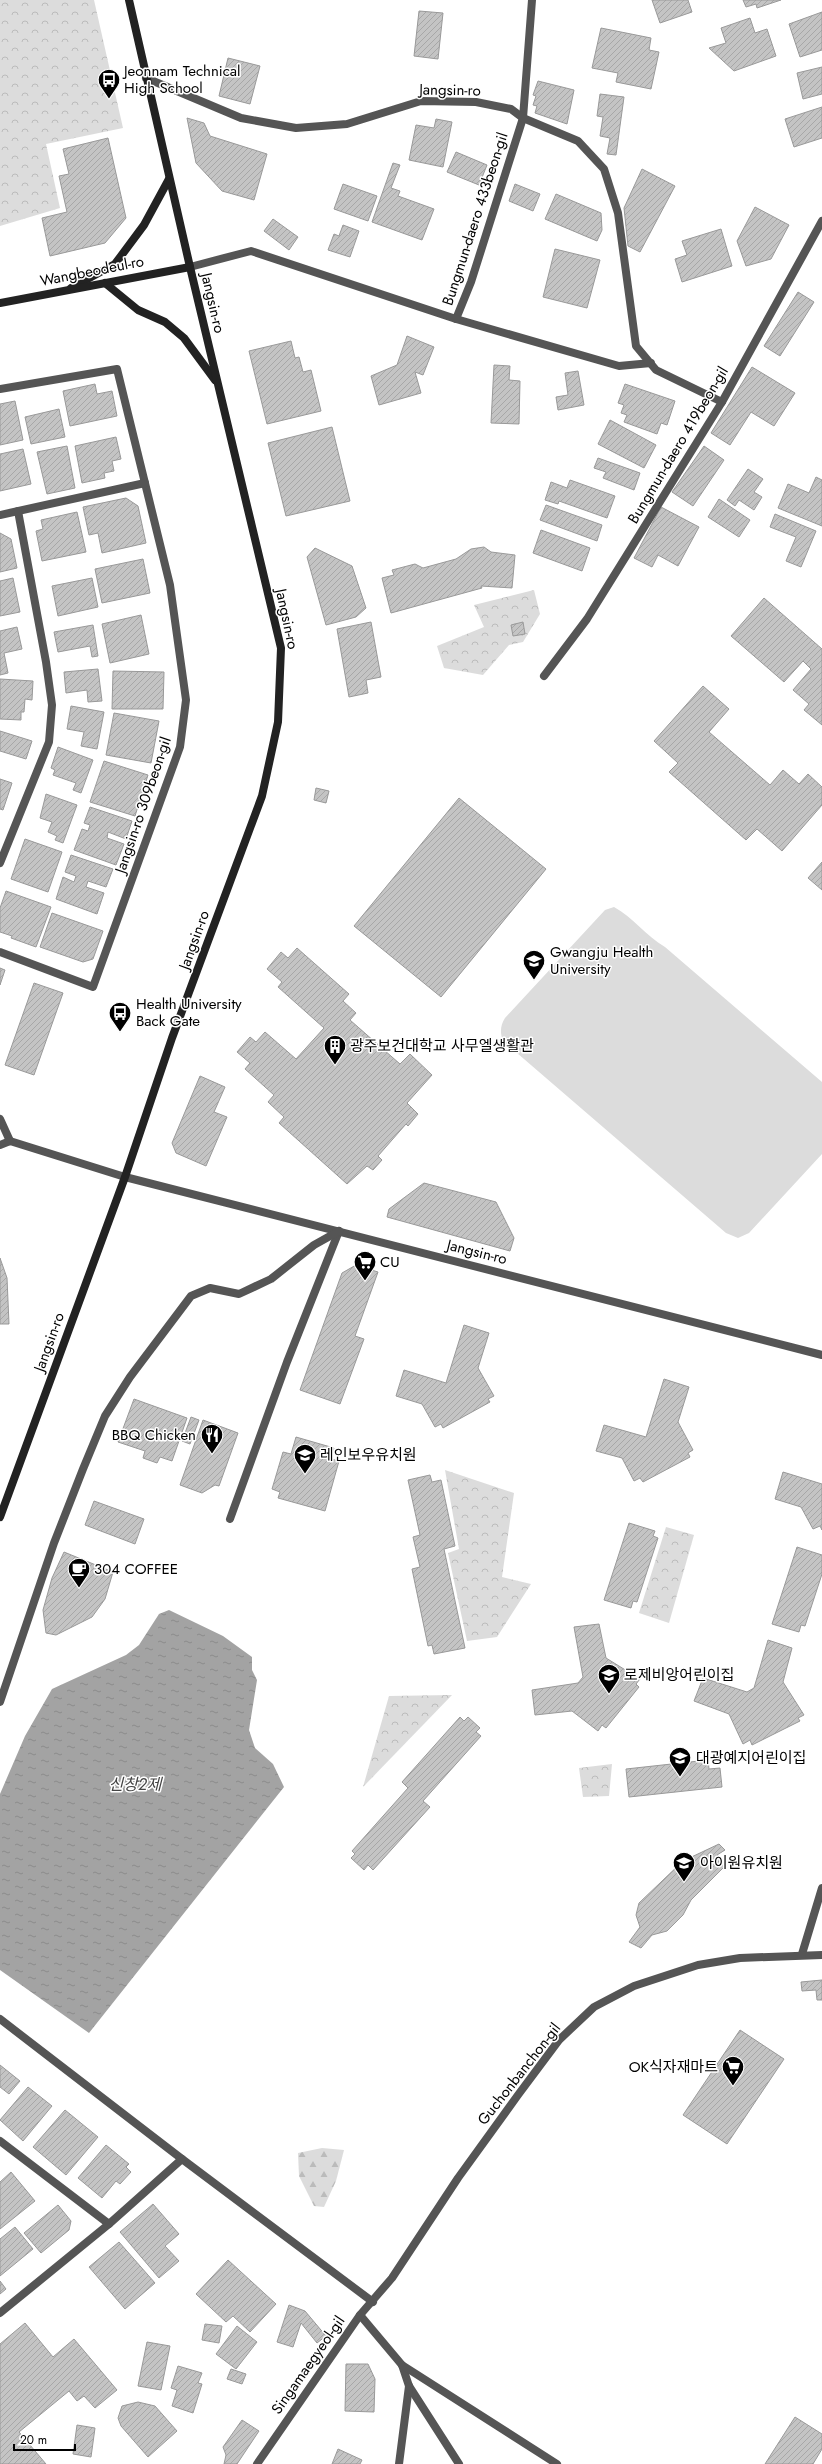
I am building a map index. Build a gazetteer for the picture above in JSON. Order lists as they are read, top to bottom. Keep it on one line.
{"streets":{"main road":["Jangsin-ro","Wangbeodeul-ro"],"street":["Bungmun-daero 433beon-gil","Bungmun-daero 419beon-gil","Jangsin-ro 309beon-gil","Guchonbanchon-gil","Singamaegyeol-gil"]},"crossings":[["Jangsin-ro","Bungmun-daero 433beon-gil"],["Jangsin-ro","Wangbeodeul-ro"],["Bungmun-daero 433beon-gil","Bungmun-daero 419beon-gil"],["Guchonbanchon-gil","Singamaegyeol-gil"]],"water":["신창2제"],"places":{"bus stop":["Jeonnam Technical High School","Health University Back Gate"],"school or university":["Gwangju Health University","레인보우유치원","로제비앙어린이집","대광예지어린이집","아이원유치원"],"building":["광주보건대학교 사무엘생활관"],"supermarket":["CU","OK식자재마트"],"restaurant":["BBQ Chicken"],"cafe":["304 COFFEE"]},"scale_bar":"20 m"}
